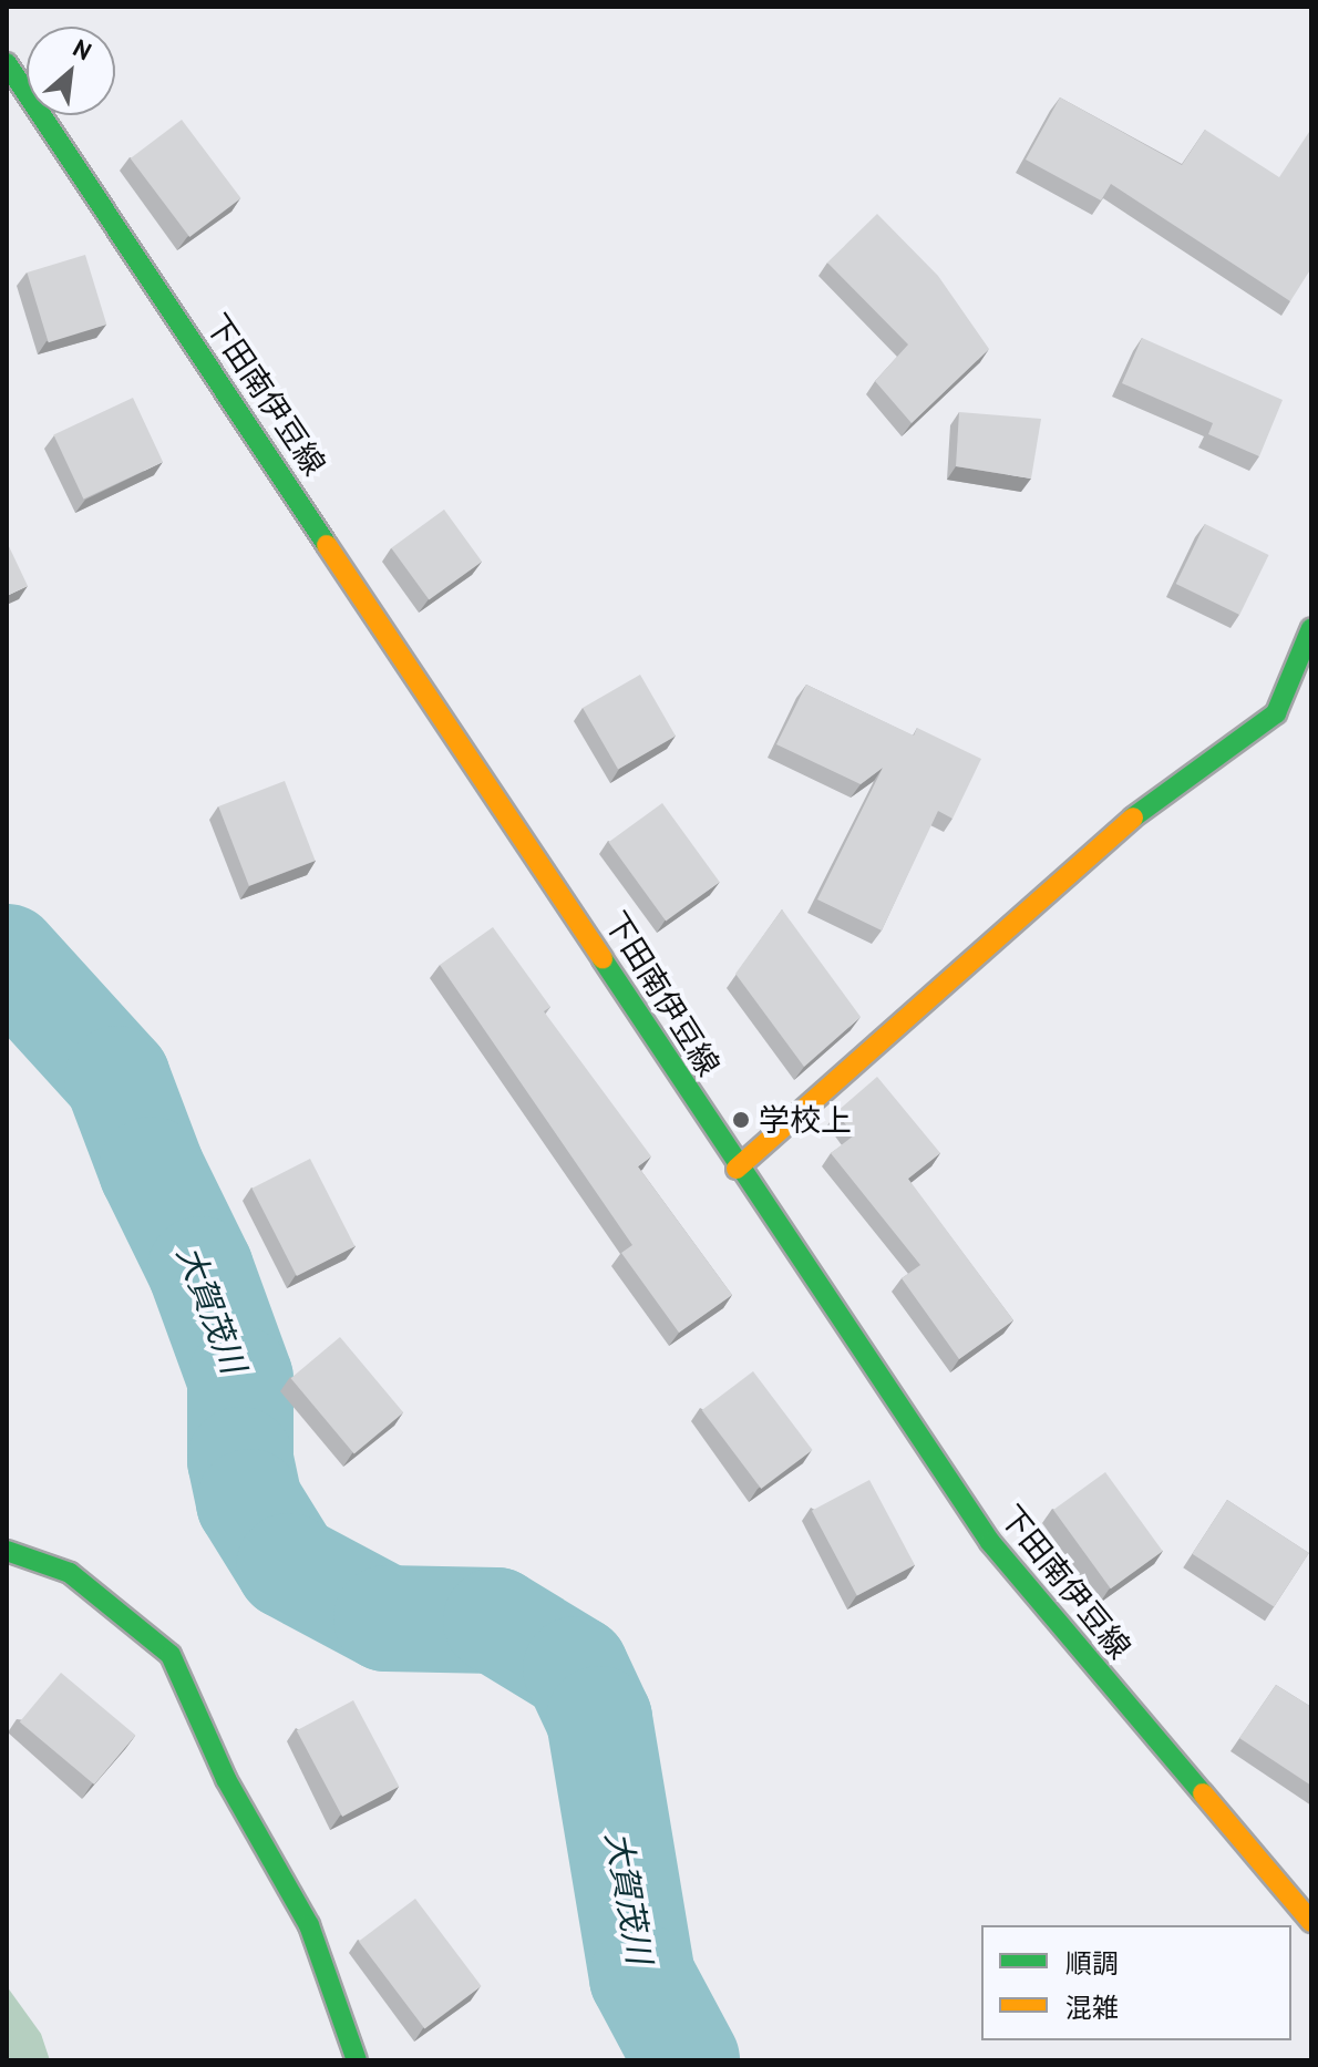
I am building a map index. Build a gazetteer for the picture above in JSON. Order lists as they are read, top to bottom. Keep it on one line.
{"streets":{"main road":["下田南伊豆線"]},"water":["大賀茂川"],"places":["学校上"],"legend":["順調","混雑"],"north":"top right"}
